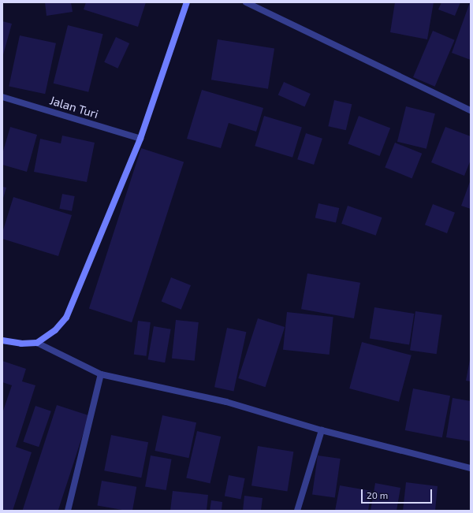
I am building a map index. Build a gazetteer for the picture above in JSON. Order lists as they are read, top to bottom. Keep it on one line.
{"streets":{"street":["Jalan Turi"]},"scale_bar":"20 m"}
